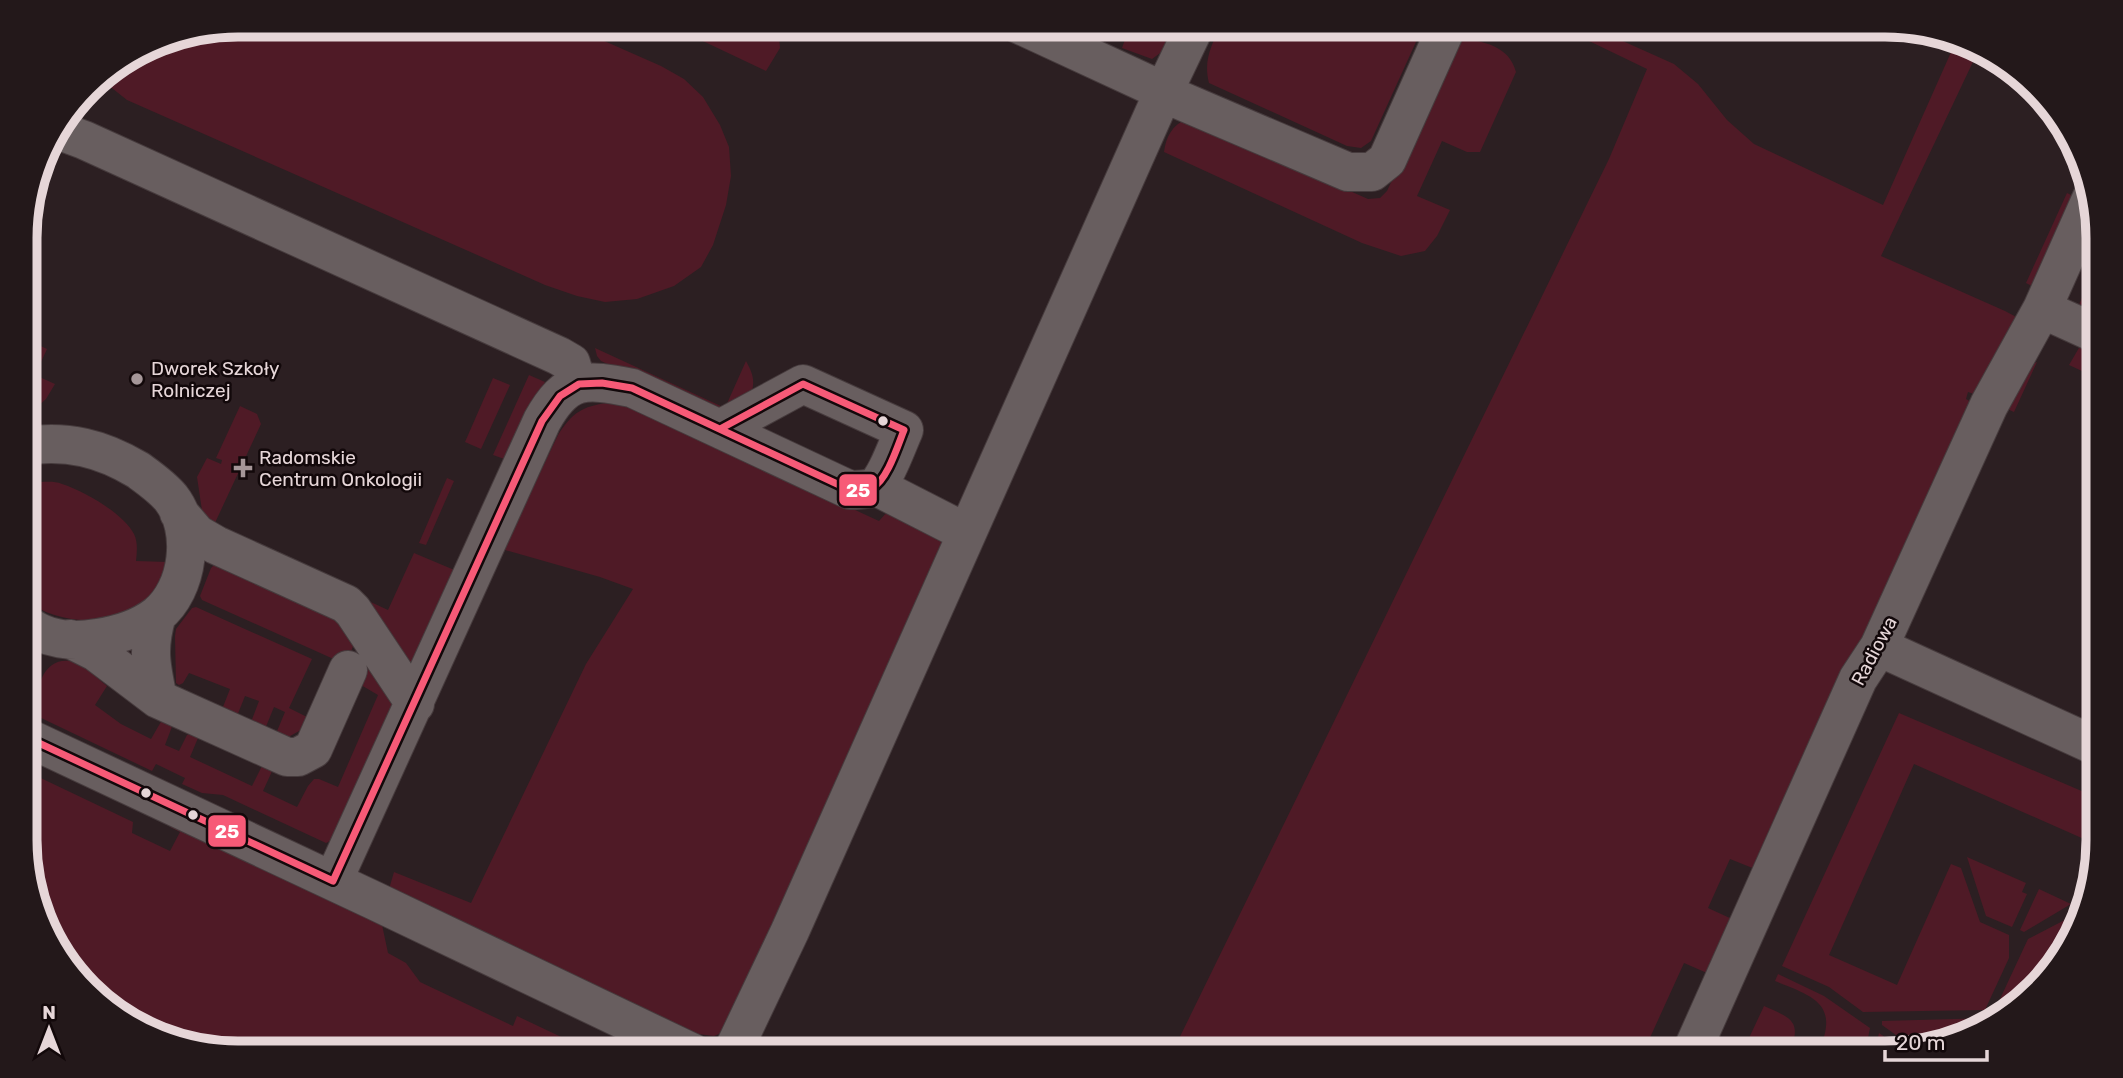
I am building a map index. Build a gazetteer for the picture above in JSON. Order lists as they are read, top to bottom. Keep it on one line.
{"streets":{"street":["Radiowa"]},"places":{"other":["Dworek Szkoły Rolniczej"],"health":["Radomskie Centrum Onkologii"]},"lines":["transit line 25"],"scale_bar":"20 m","north":"top"}
